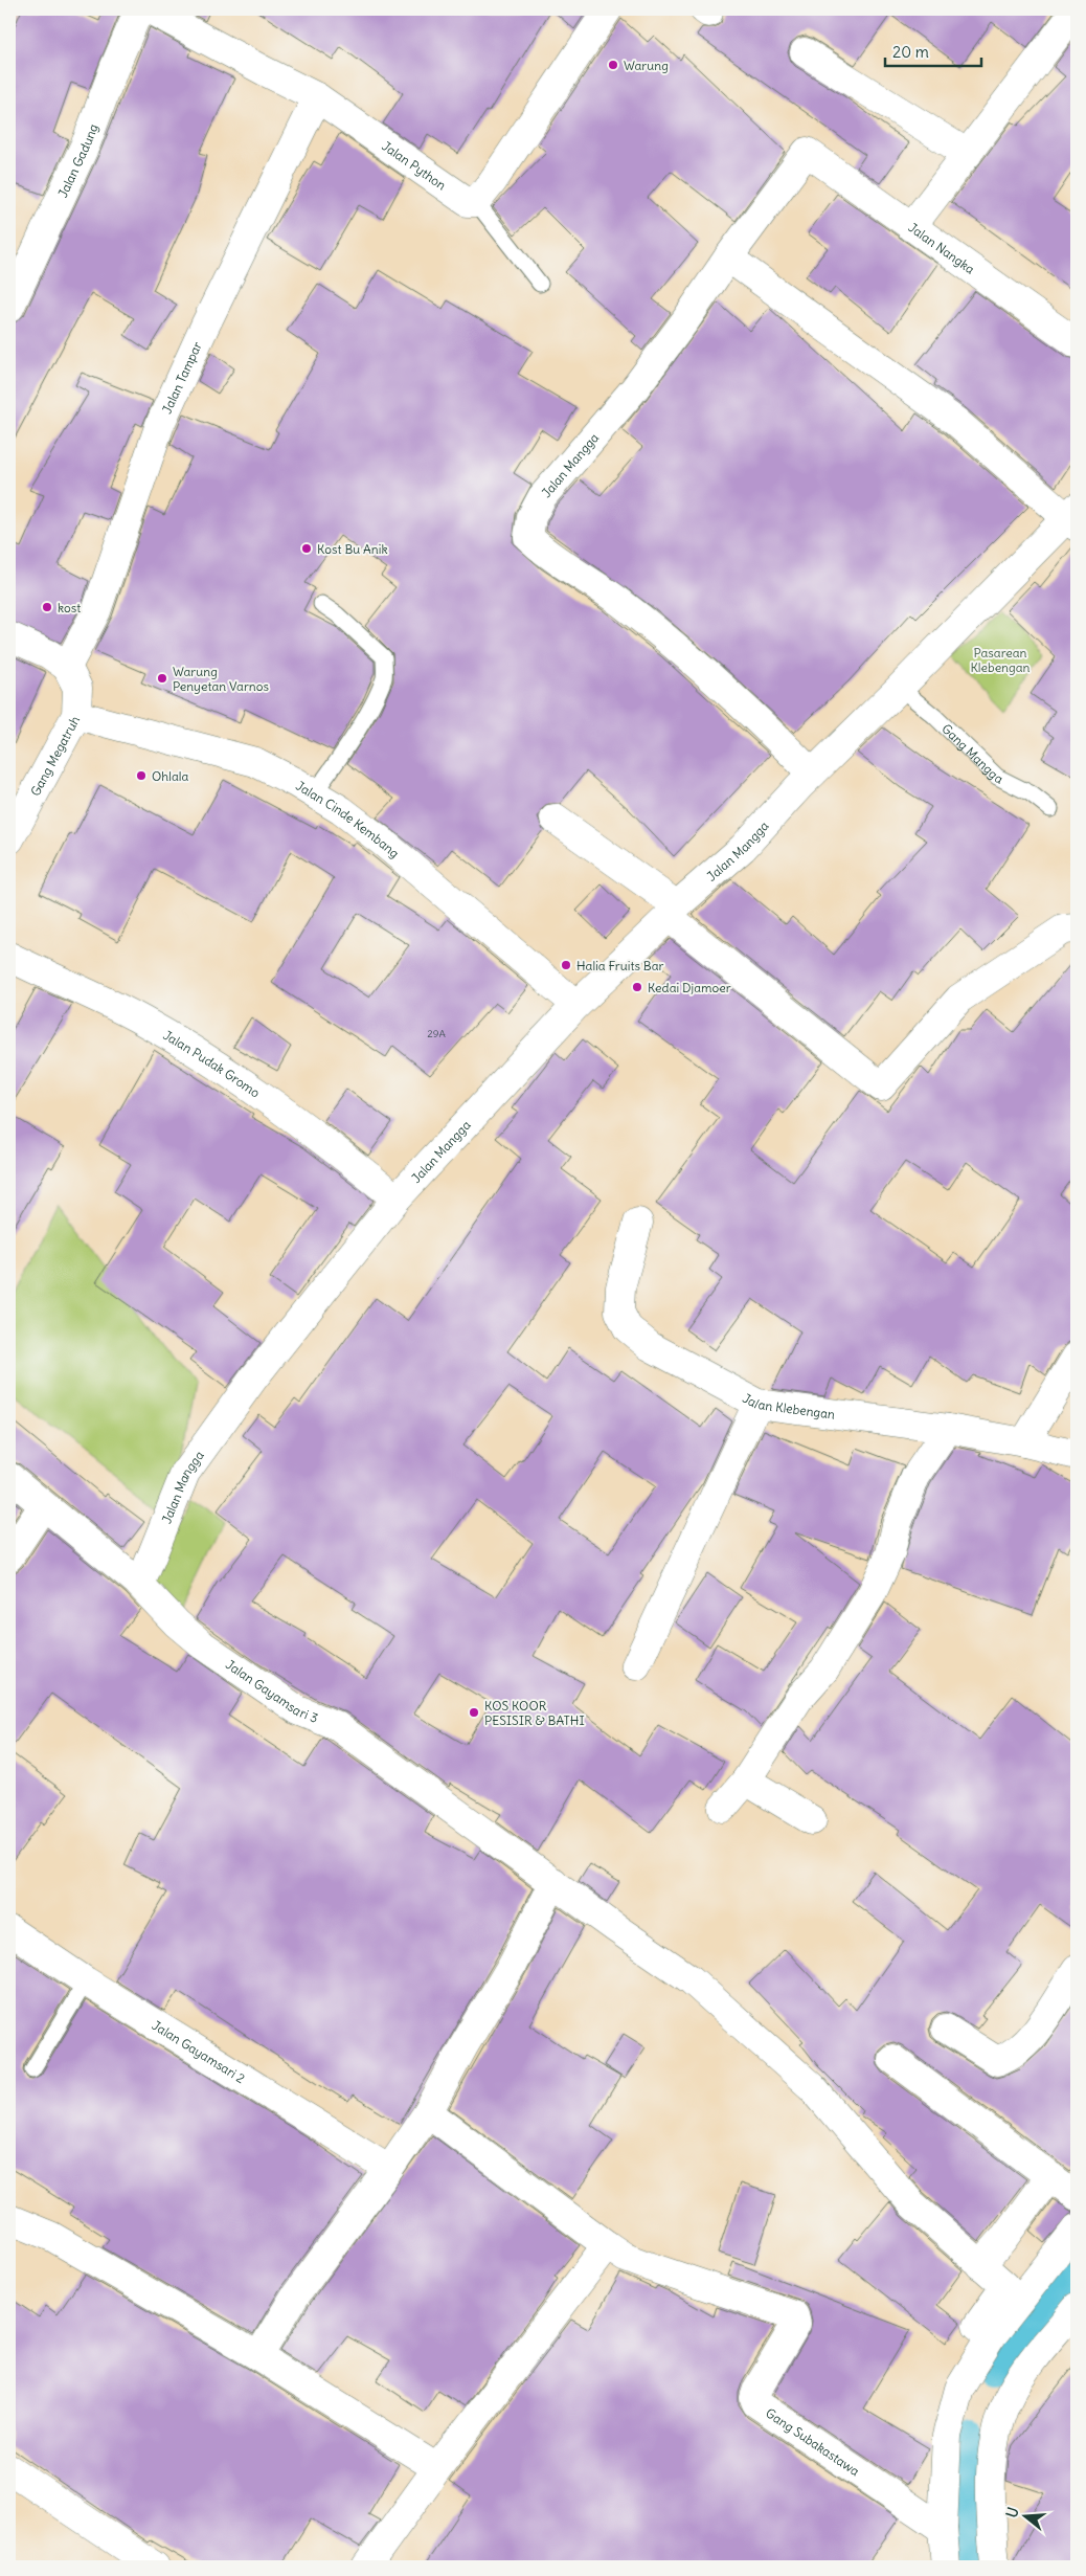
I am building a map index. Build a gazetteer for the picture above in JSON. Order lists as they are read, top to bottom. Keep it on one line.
{"streets":{"street":["Jalan Gadung","Jalan Python","Jalan Nangka","Jalan Tampar","Jalan Mangga","Gang Megatruh","Jalan Cinde Kembang","Jalan Pudak Gromo","Jalan Klebengan","Jalan Gayamsari 3","Jalan Gayamsari 2","Gang Subakastawa"],"lane":["Gang Mangga"]},"crossings":[["Jalan Python","Jalan Tampar"],["Jalan Nangka","Jalan Mangga"],["Jalan Tampar","Gang Megatruh"],["Jalan Mangga","Gang Mangga"],["Jalan Mangga","Jalan Cinde Kembang"],["Jalan Mangga","Jalan Pudak Gromo"],["Jalan Mangga","Jalan Gayamsari 3"],["Gang Megatruh","Jalan Cinde Kembang"]],"parks":["Pasarean Klebengan"],"places":["Warung","Kost Bu Anik","kost","Warung Penyetan Varnos","Ohlala","Halia Fruits Bar","Kedai Djamoer","KOS KOOR PESISIR & BATHI"],"house_numbers":["29A"],"scale_bar":"20 m","north":"left"}
